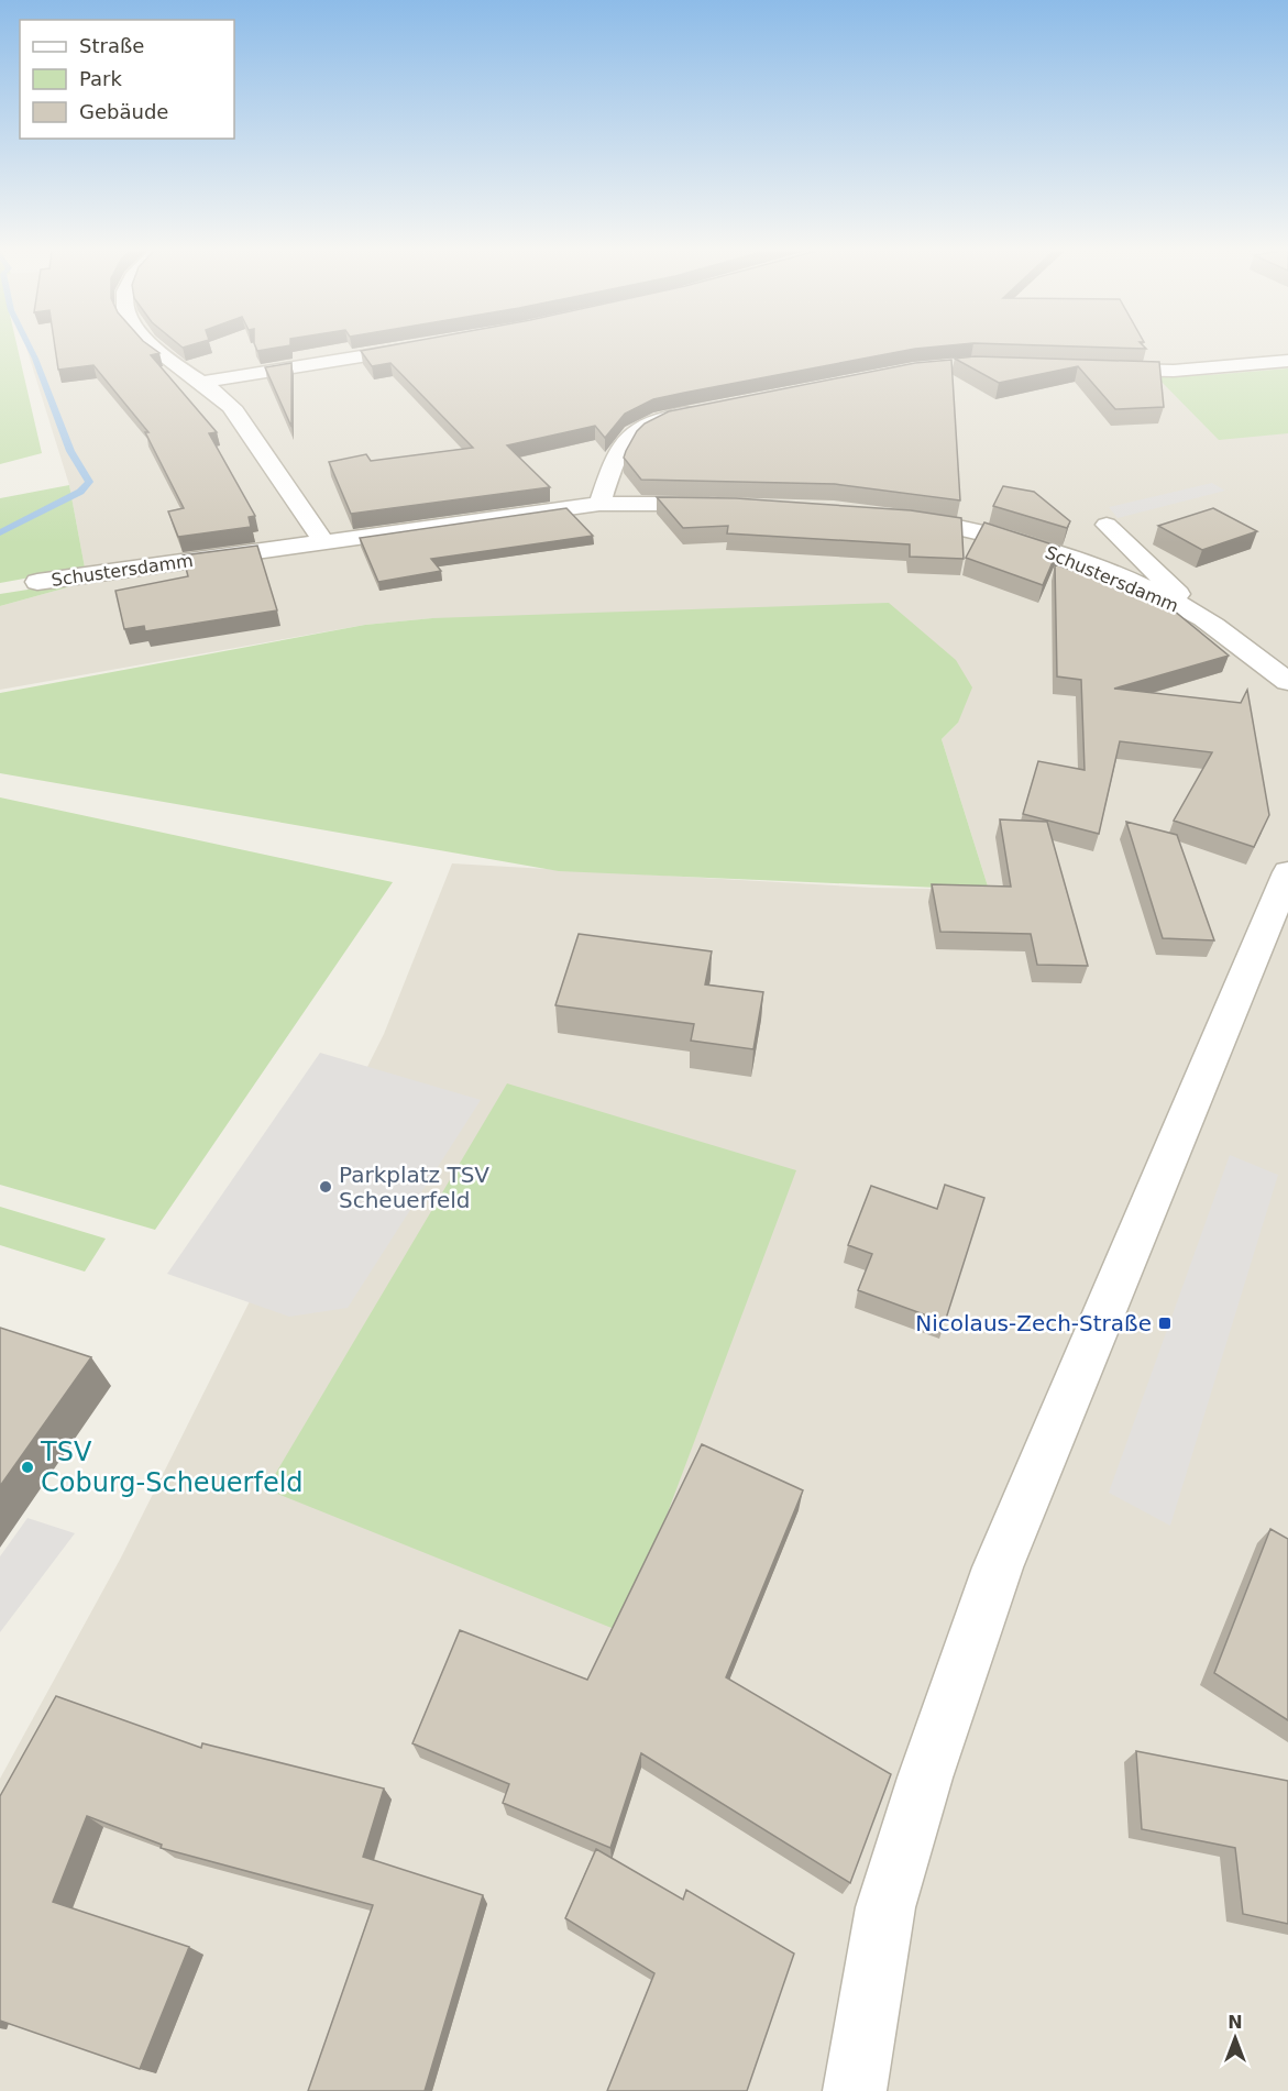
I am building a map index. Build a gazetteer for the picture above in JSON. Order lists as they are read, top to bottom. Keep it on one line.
{"streets":{"street":["Schustersdamm"]},"places":{"other":["Parkplatz TSV Scheuerfeld","TSV Coburg-Scheuerfeld"],"transit":["Nicolaus-Zech-Straße"]},"legend":["Straße","Park","Gebäude"],"north":"top"}
